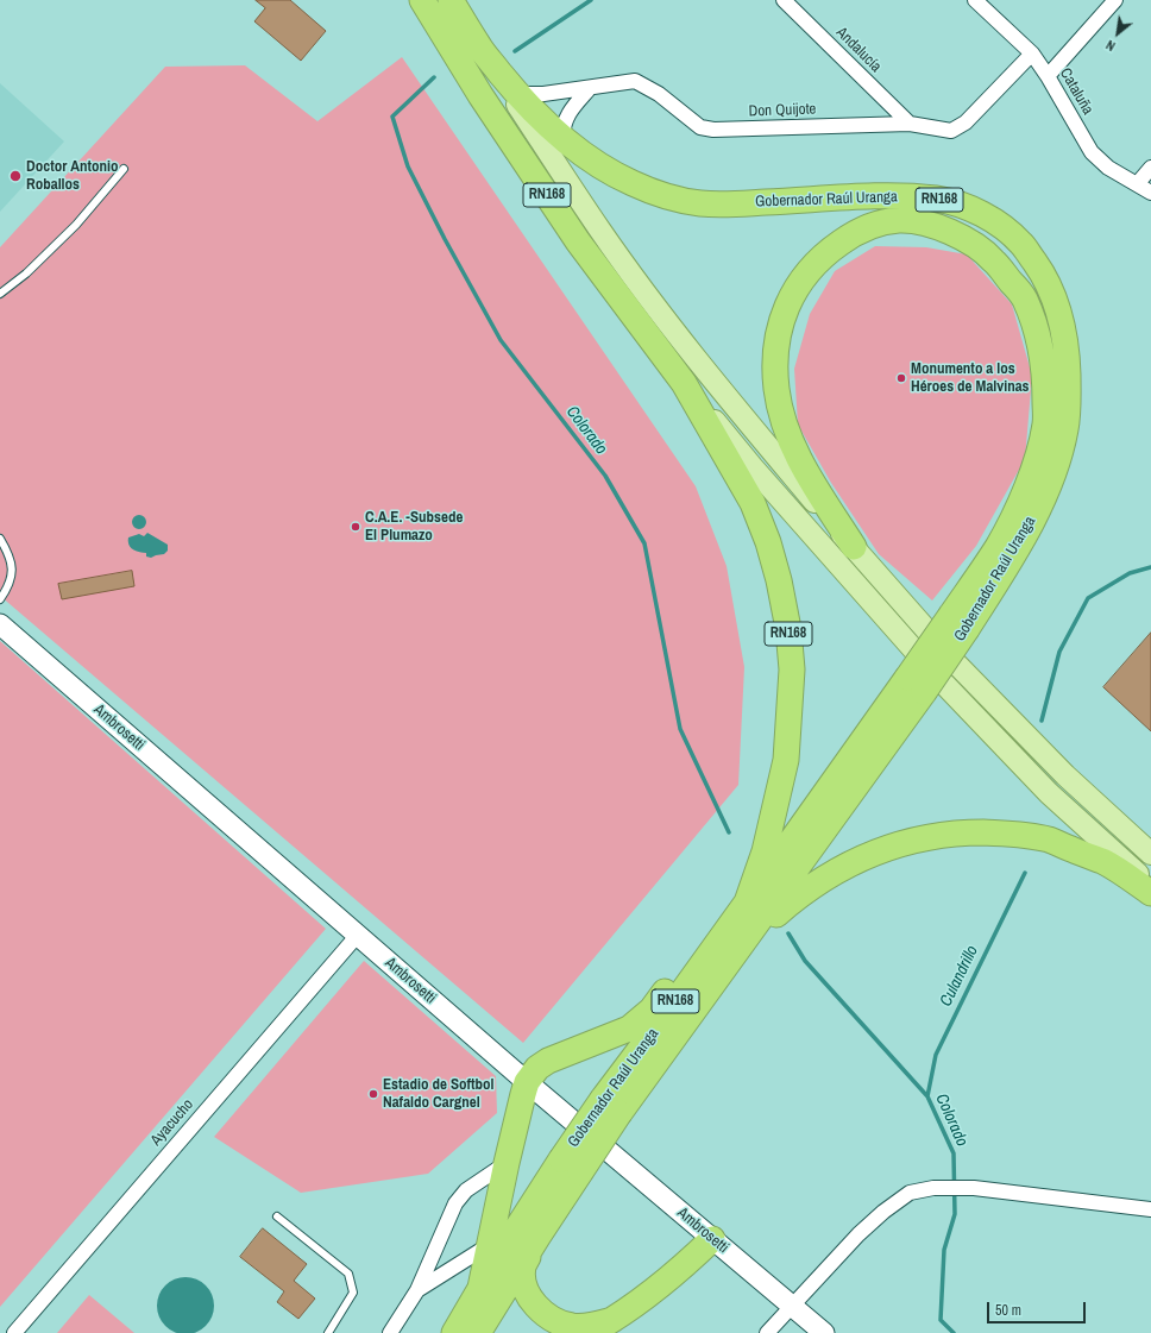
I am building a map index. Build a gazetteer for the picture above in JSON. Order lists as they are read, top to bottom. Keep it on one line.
{"streets":{"highway":["RN168","Gobernador Raúl Uranga"],"street":["Andalucía","Cataluña","Don Quijote","Ambrosetti","Ayacucho"]},"crossings":[["Andalucía","Don Quijote"],["Cataluña","Don Quijote"],["Don Quijote","Gobernador Raúl Uranga"],["Ambrosetti","Ayacucho"]],"water":["Colorado","Culandrillo"],"places":["Doctor Antonio Roballos","Monumento a los Héroes de Malvinas","C.A.E. -Subsede El Plumazo","Estadio de Softbol Nafaldo Cargnel"],"scale_bar":"50 m","north":"bottom left"}
